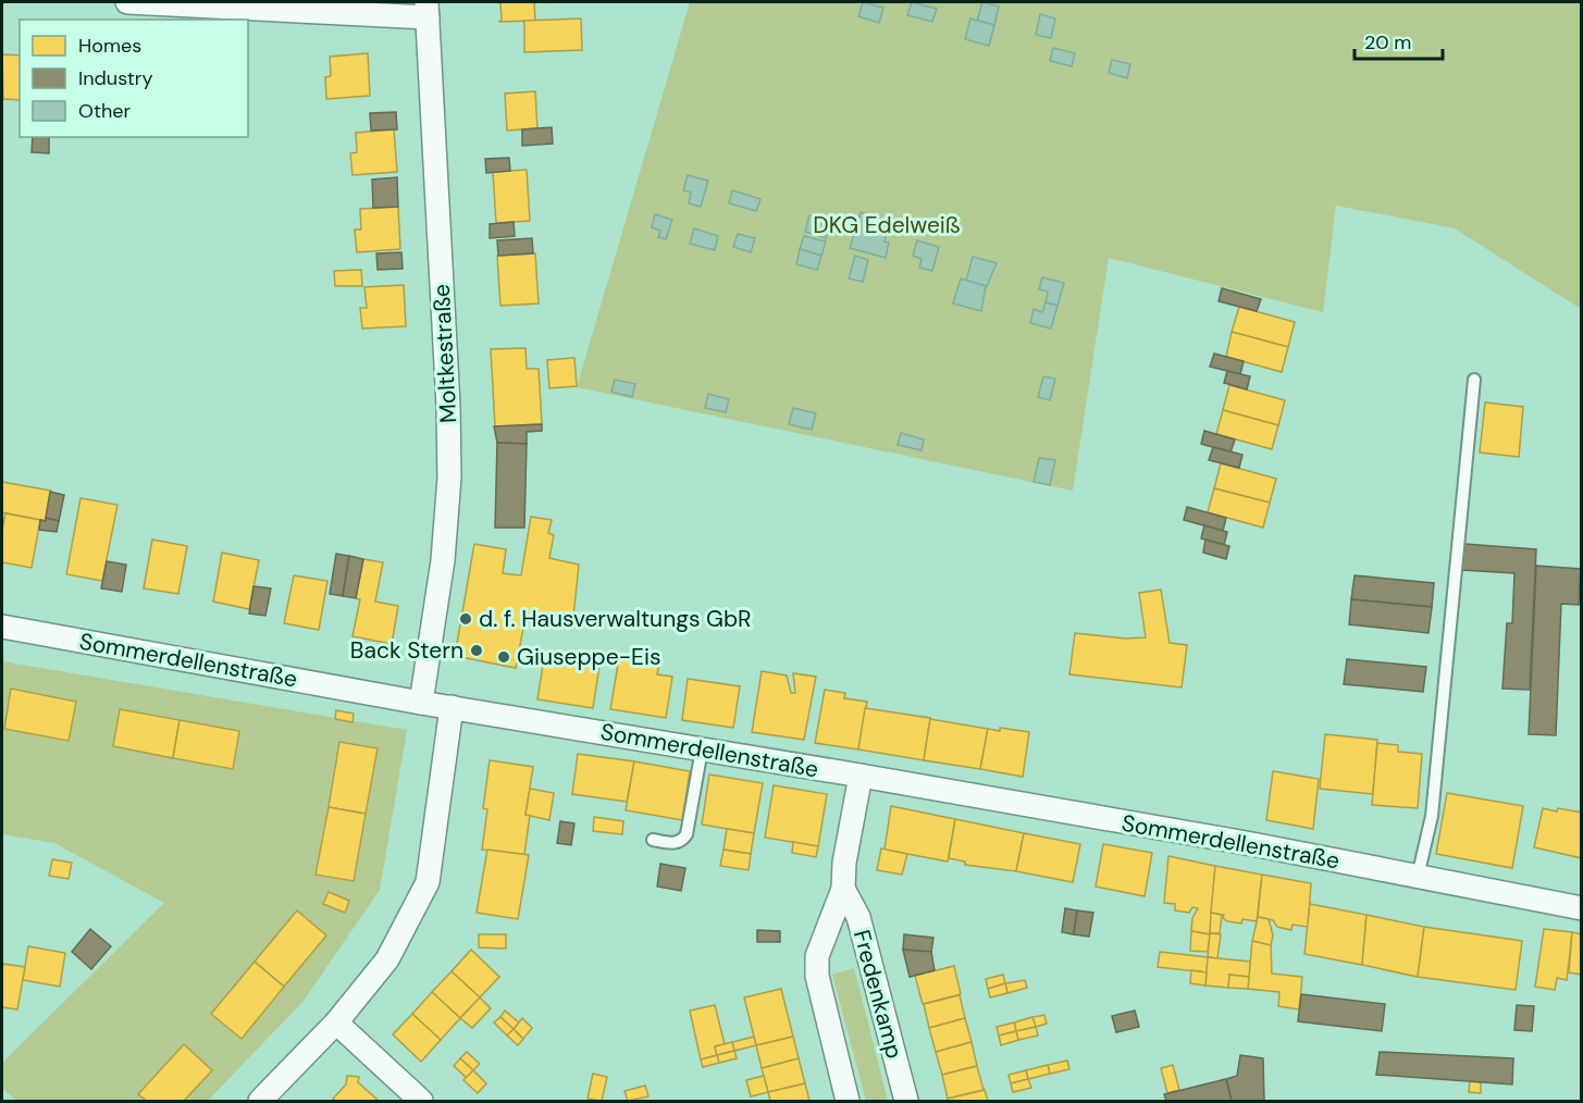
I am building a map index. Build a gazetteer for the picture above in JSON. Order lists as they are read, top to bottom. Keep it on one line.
{"streets":{"street":["Moltkestraße","Sommerdellenstraße","Fredenkamp"]},"crossings":[["Moltkestraße","Sommerdellenstraße"],["Sommerdellenstraße","Fredenkamp"]],"parks":["DKG Edelweiß"],"places":["d. f. Hausverwaltungs GbR","Back Stern","Giuseppe-Eis"],"legend":["Homes","Industry","Other"],"scale_bar":"20 m"}
